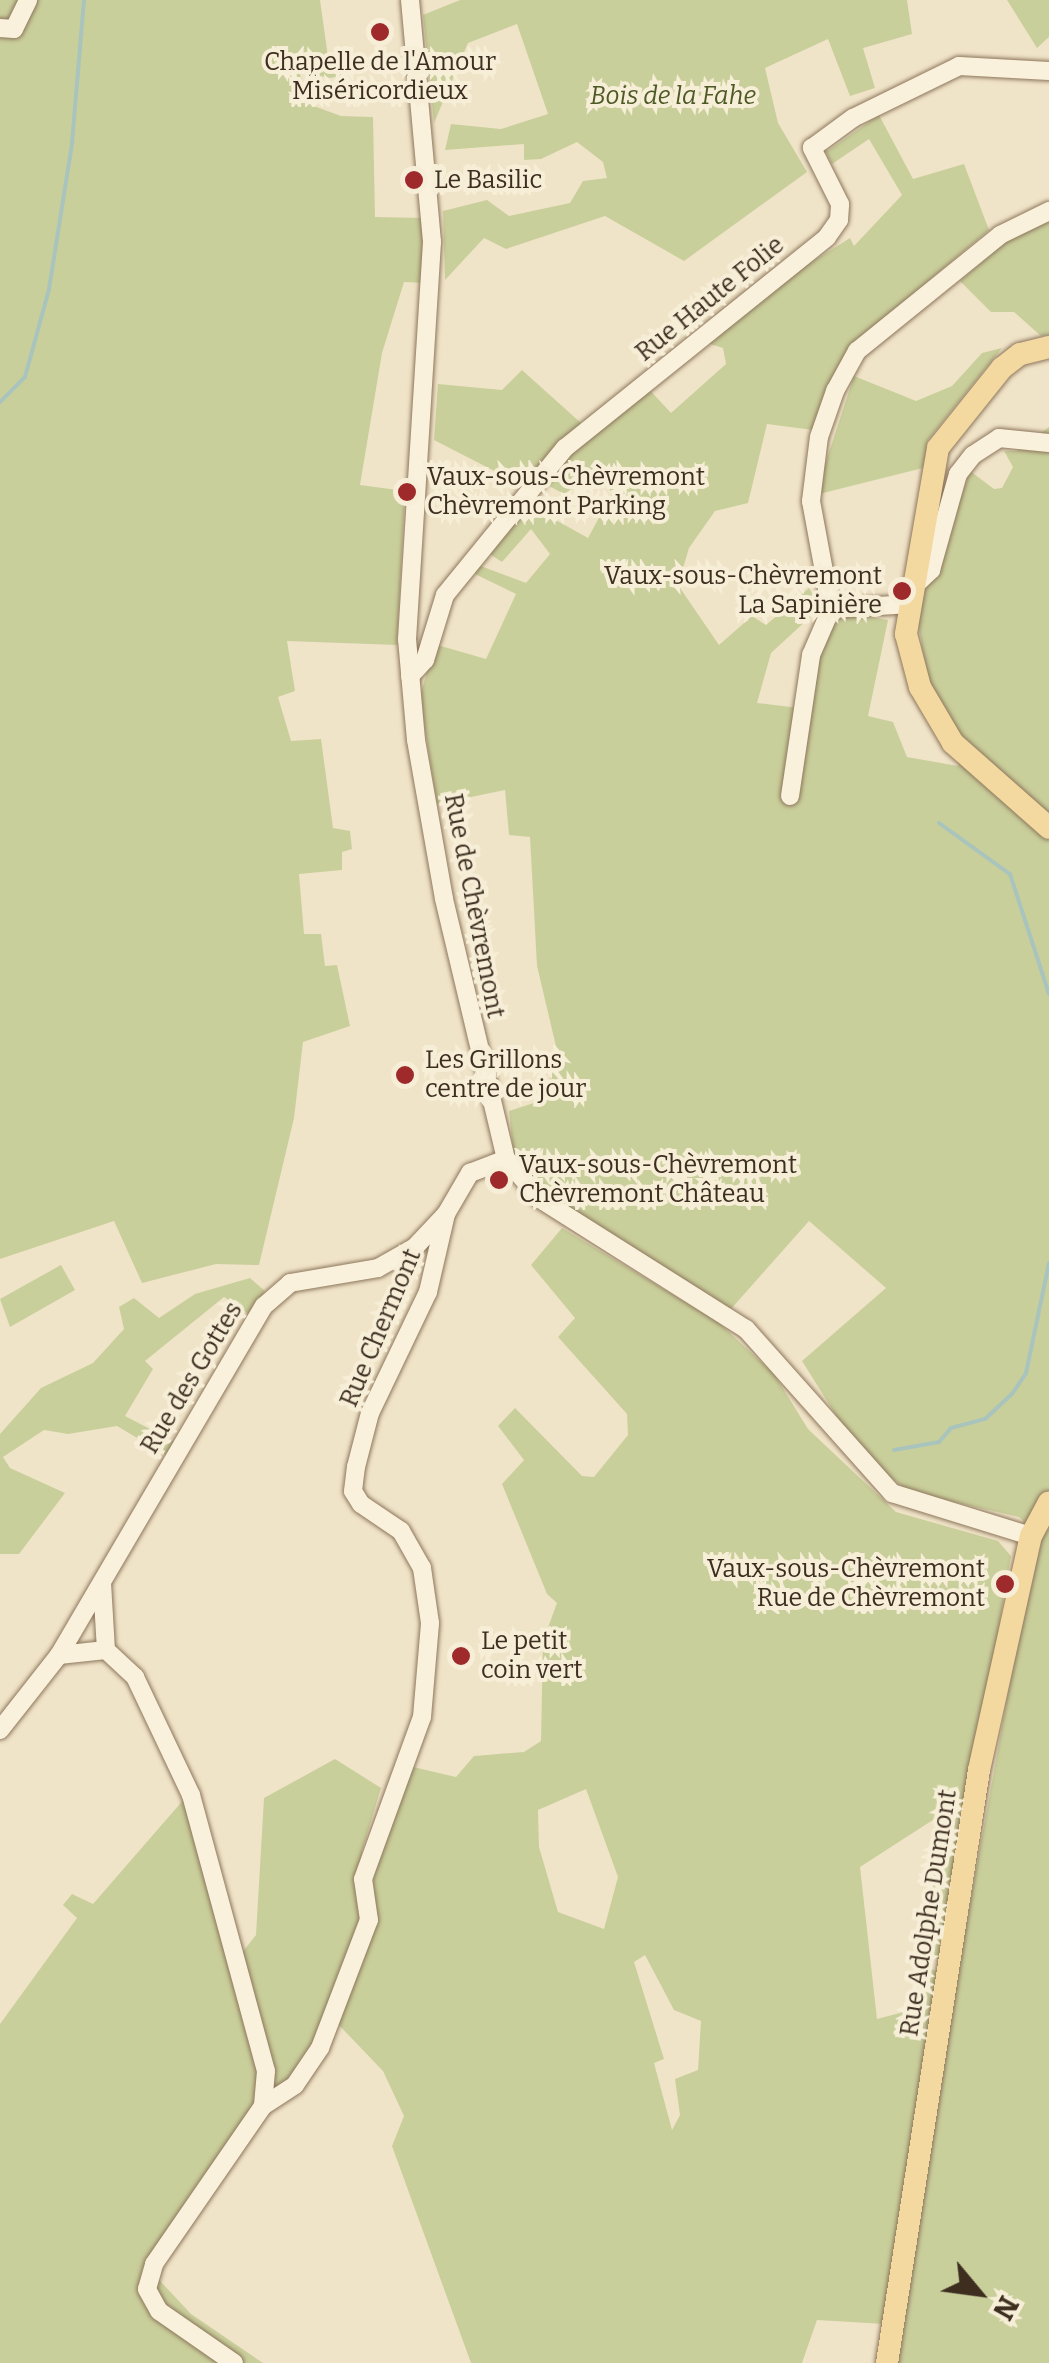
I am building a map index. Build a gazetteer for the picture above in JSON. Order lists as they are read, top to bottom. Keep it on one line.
{"streets":{"main road":["Rue Adolphe Dumont"],"street":["Rue Haute Folie","Rue de Chèvremont","Rue Chermont","Rue des Gottes"]},"crossings":[["Rue Haute Folie","Rue de Chèvremont"],["Rue de Chèvremont","Rue des Gottes"],["Rue de Chèvremont","Rue Adolphe Dumont"],["Rue Chermont","Rue des Gottes"]],"parks":["Bois de la Fahe"],"places":["Chapelle de l'Amour Miséricordieux","Le Basilic","Vaux-sous-Chèvremont Chèvremont Parking","Vaux-sous-Chèvremont La Sapinière","Les Grillons centre de jour","Vaux-sous-Chèvremont Chèvremont Château","Vaux-sous-Chèvremont Rue de Chèvremont","Le petit coin vert"],"north":"bottom right"}
